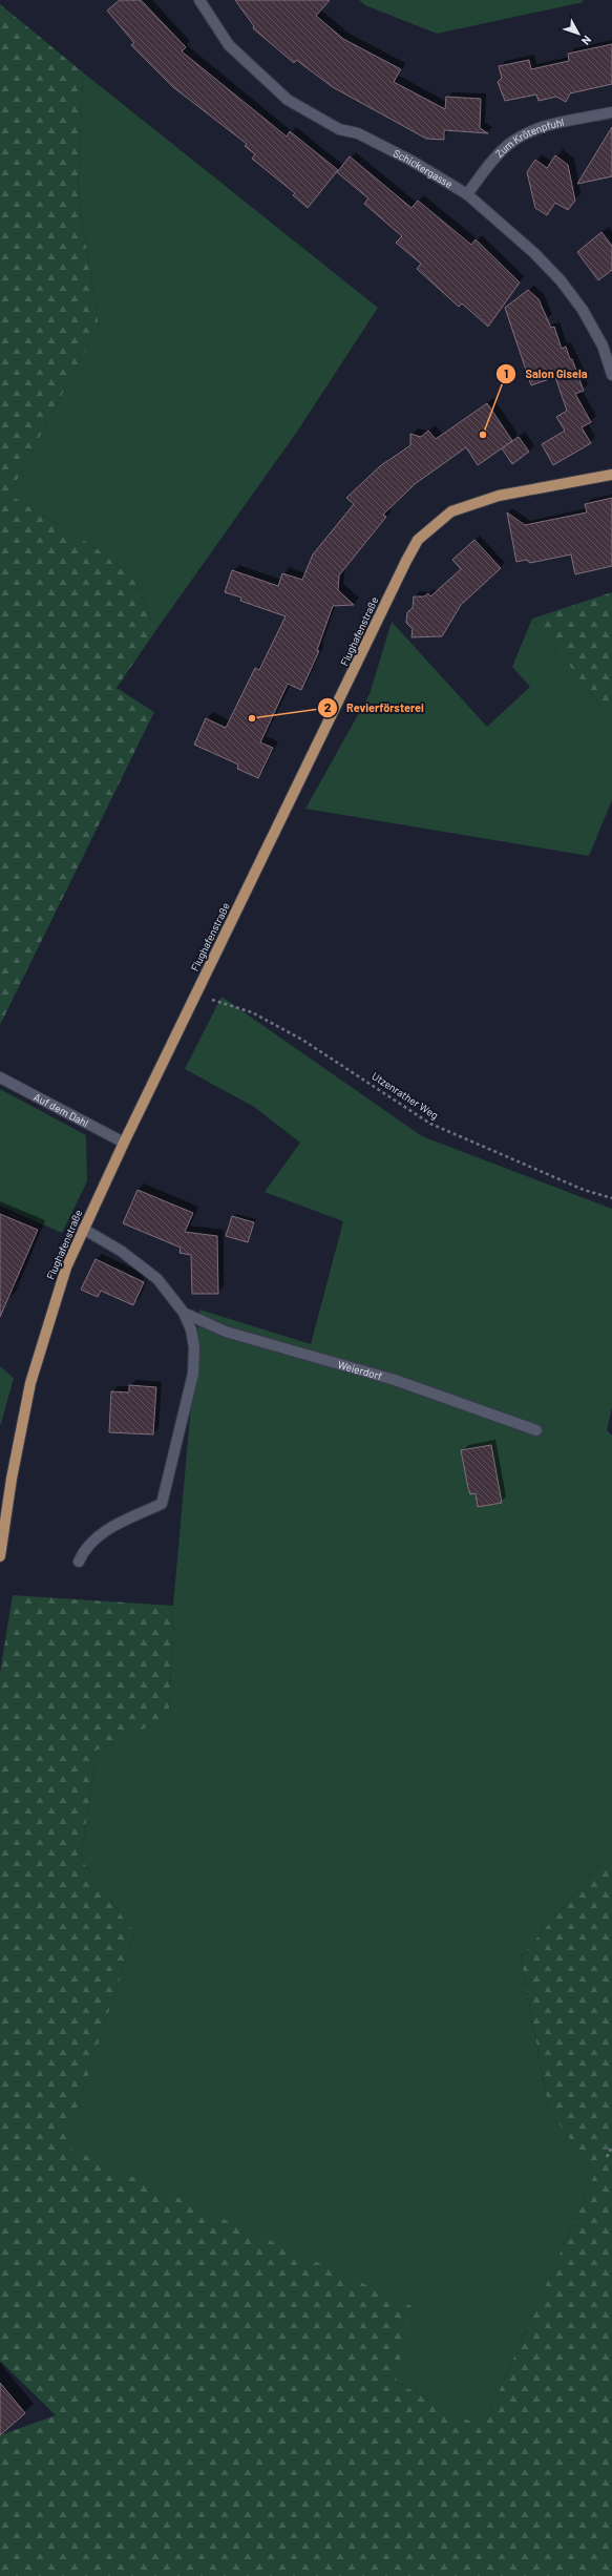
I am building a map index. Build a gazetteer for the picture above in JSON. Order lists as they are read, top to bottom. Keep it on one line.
{"streets":{"main road":["Flughafenstraße"],"street":["Zum Krötenpfuhl","Schickergasse","Auf dem Dahl","Weierdorf"],"path":["Utzenrather Weg"]},"crossings":[["Zum Krötenpfuhl","Schickergasse"],["Flughafenstraße","Utzenrather Weg"],["Flughafenstraße","Auf dem Dahl"],["Flughafenstraße","Weierdorf"]],"places":["Salon Gisela","Revierförsterei"],"north":"bottom right"}
